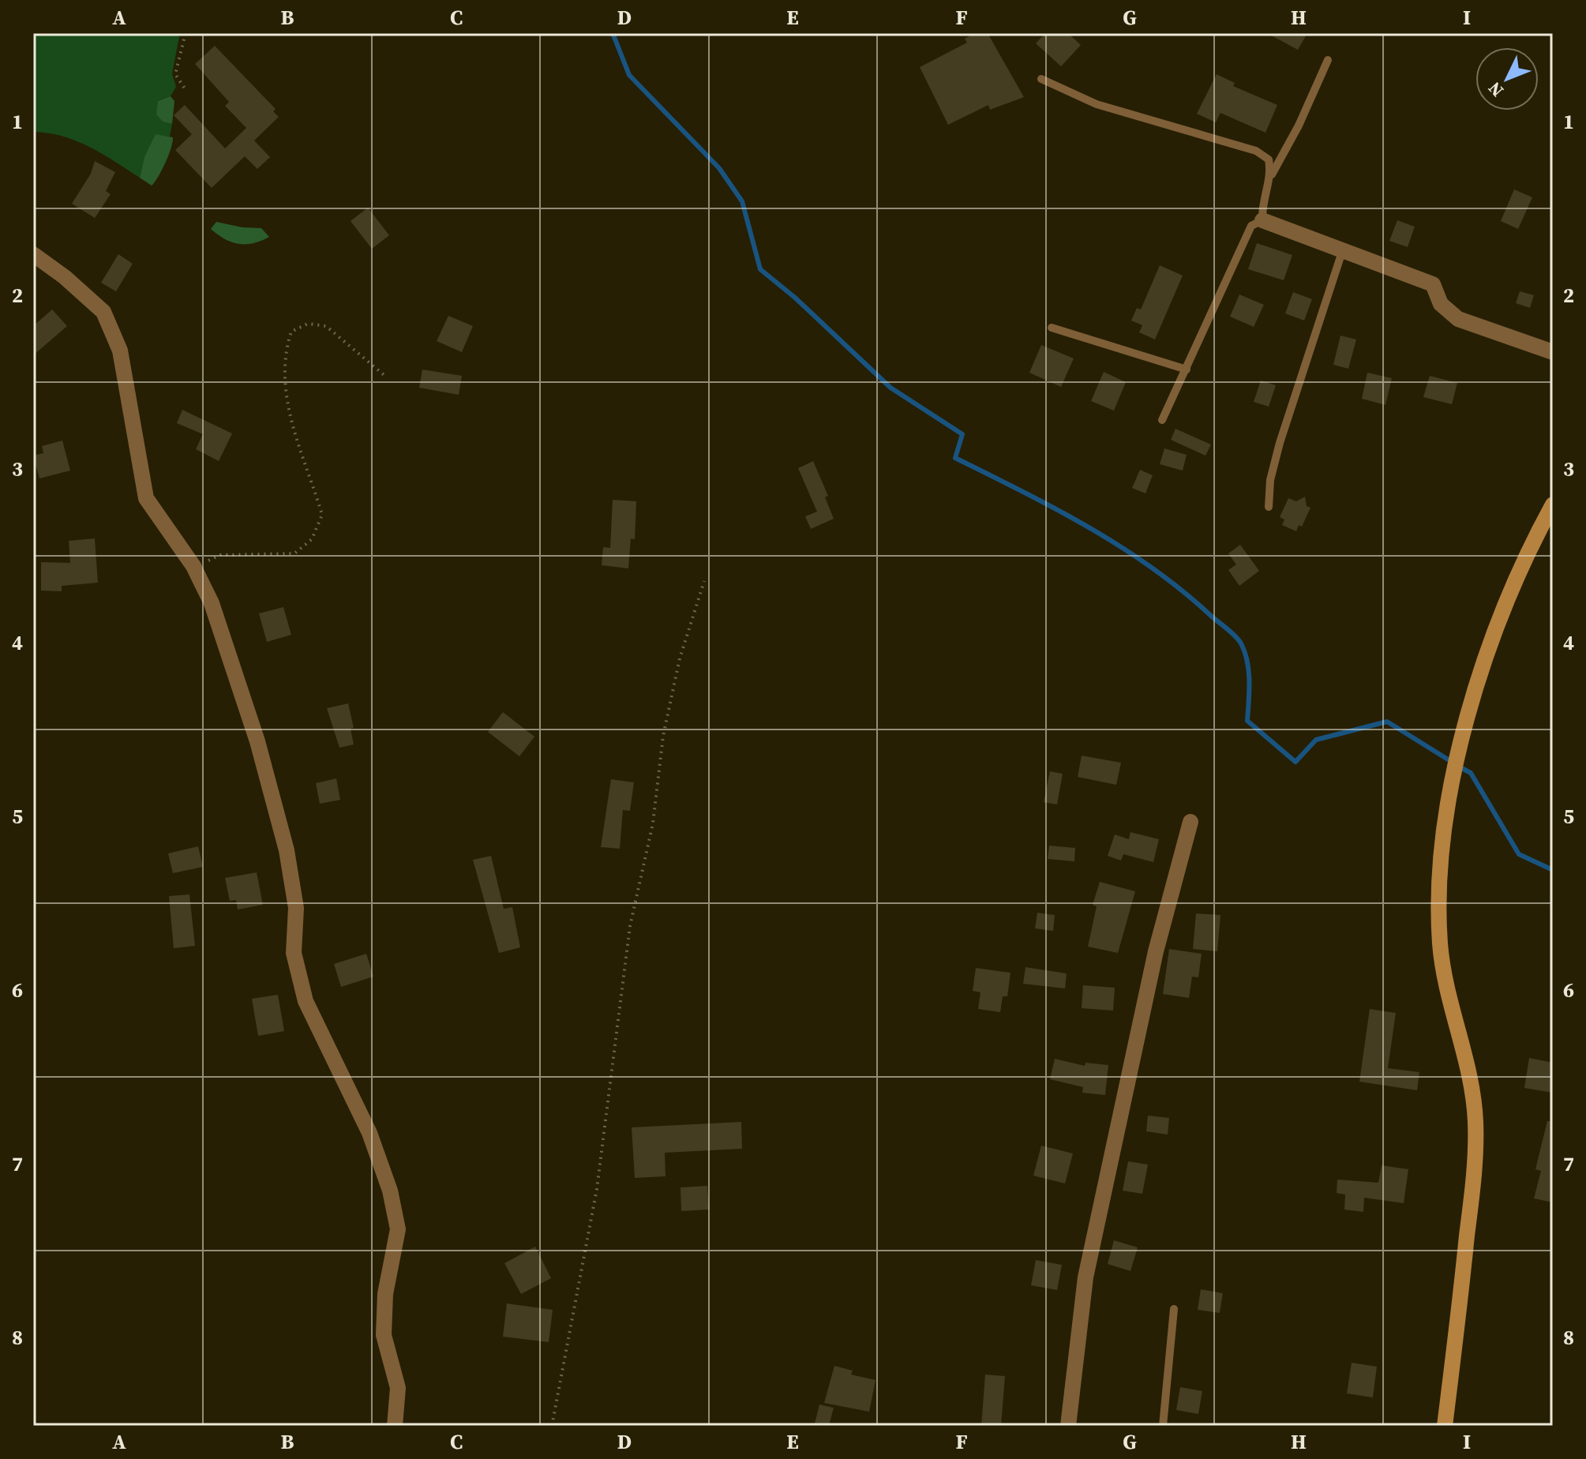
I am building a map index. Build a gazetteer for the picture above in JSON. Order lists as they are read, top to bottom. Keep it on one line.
{"north":"bottom left","grid":{"columns":["A","B","C","D","E","F","G","H","I"],"rows":["1","2","3","4","5","6","7","8"]}}
